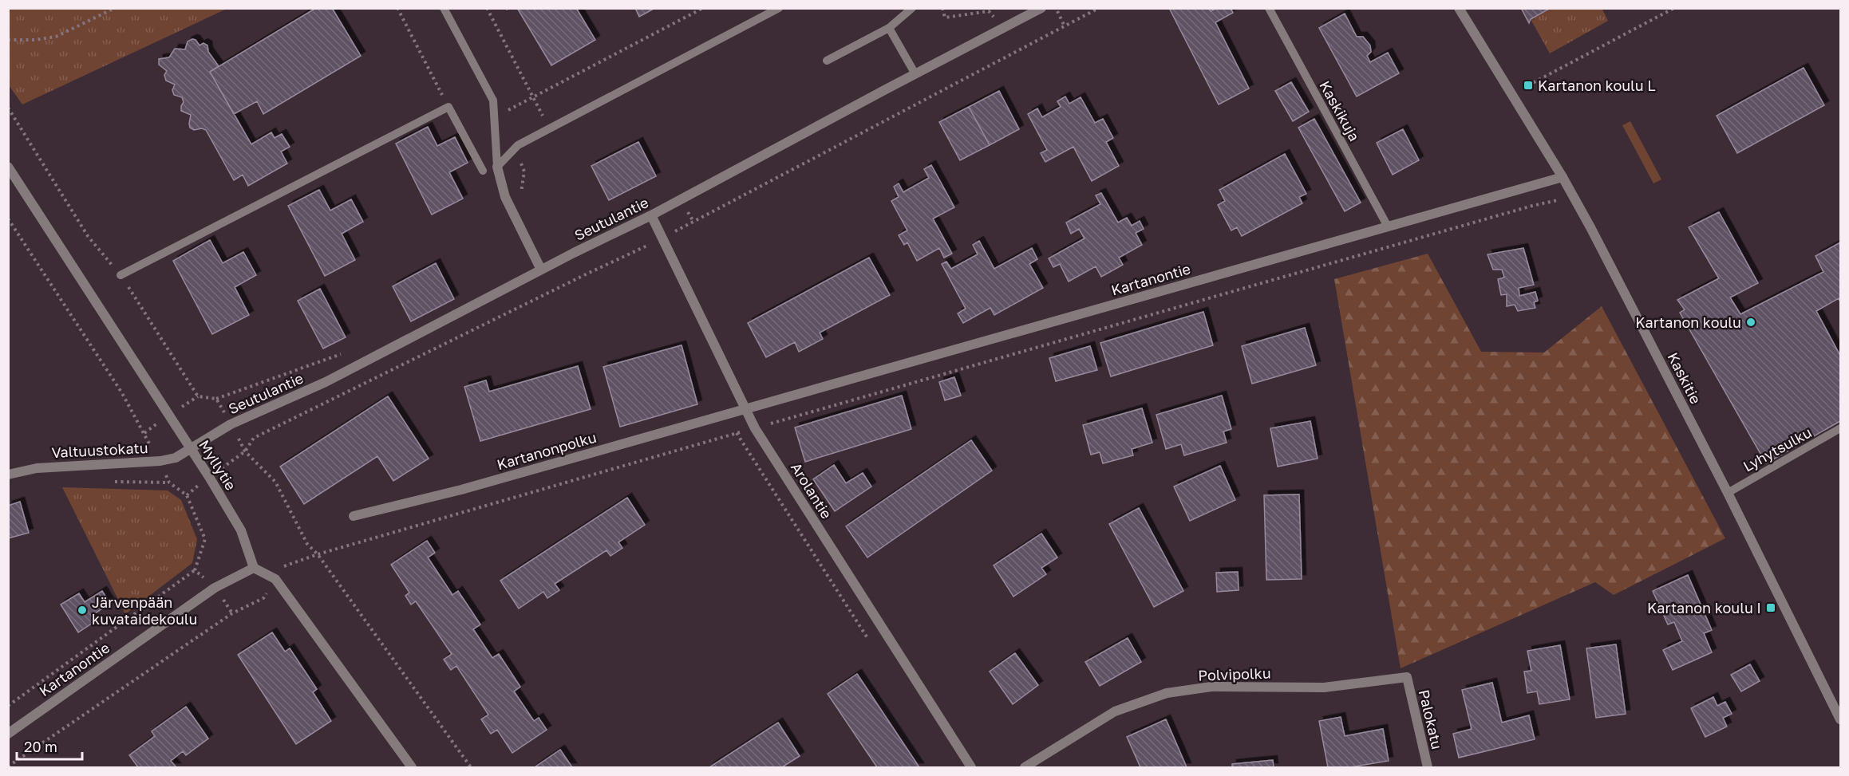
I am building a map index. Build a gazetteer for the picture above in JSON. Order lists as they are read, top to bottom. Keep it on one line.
{"streets":{"street":["Seutulantie","Kartanontie","Kaskitie","Valtuustokatu","Kartanonpolku","Myllytie","Arolantie","Polvipolku","Palokatu"],"lane":["Kaskikuja","Lyhytsulku"]},"crossings":[["Kaskikuja","Kartanontie"],["Seutulantie","Valtuustokatu"],["Seutulantie","Myllytie"],["Seutulantie","Arolantie"],["Kartanontie","Kaskitie"],["Kartanontie","Kartanonpolku"],["Kartanontie","Myllytie"],["Kartanontie","Arolantie"],["Kaskitie","Lyhytsulku"],["Valtuustokatu","Myllytie"],["Kartanonpolku","Arolantie"],["Polvipolku","Palokatu"]],"places":{"transit":["Kartanon koulu L","Kartanon koulu I"],"other":["Kartanon koulu","Järvenpään kuvataidekoulu"]},"scale_bar":"20 m"}
